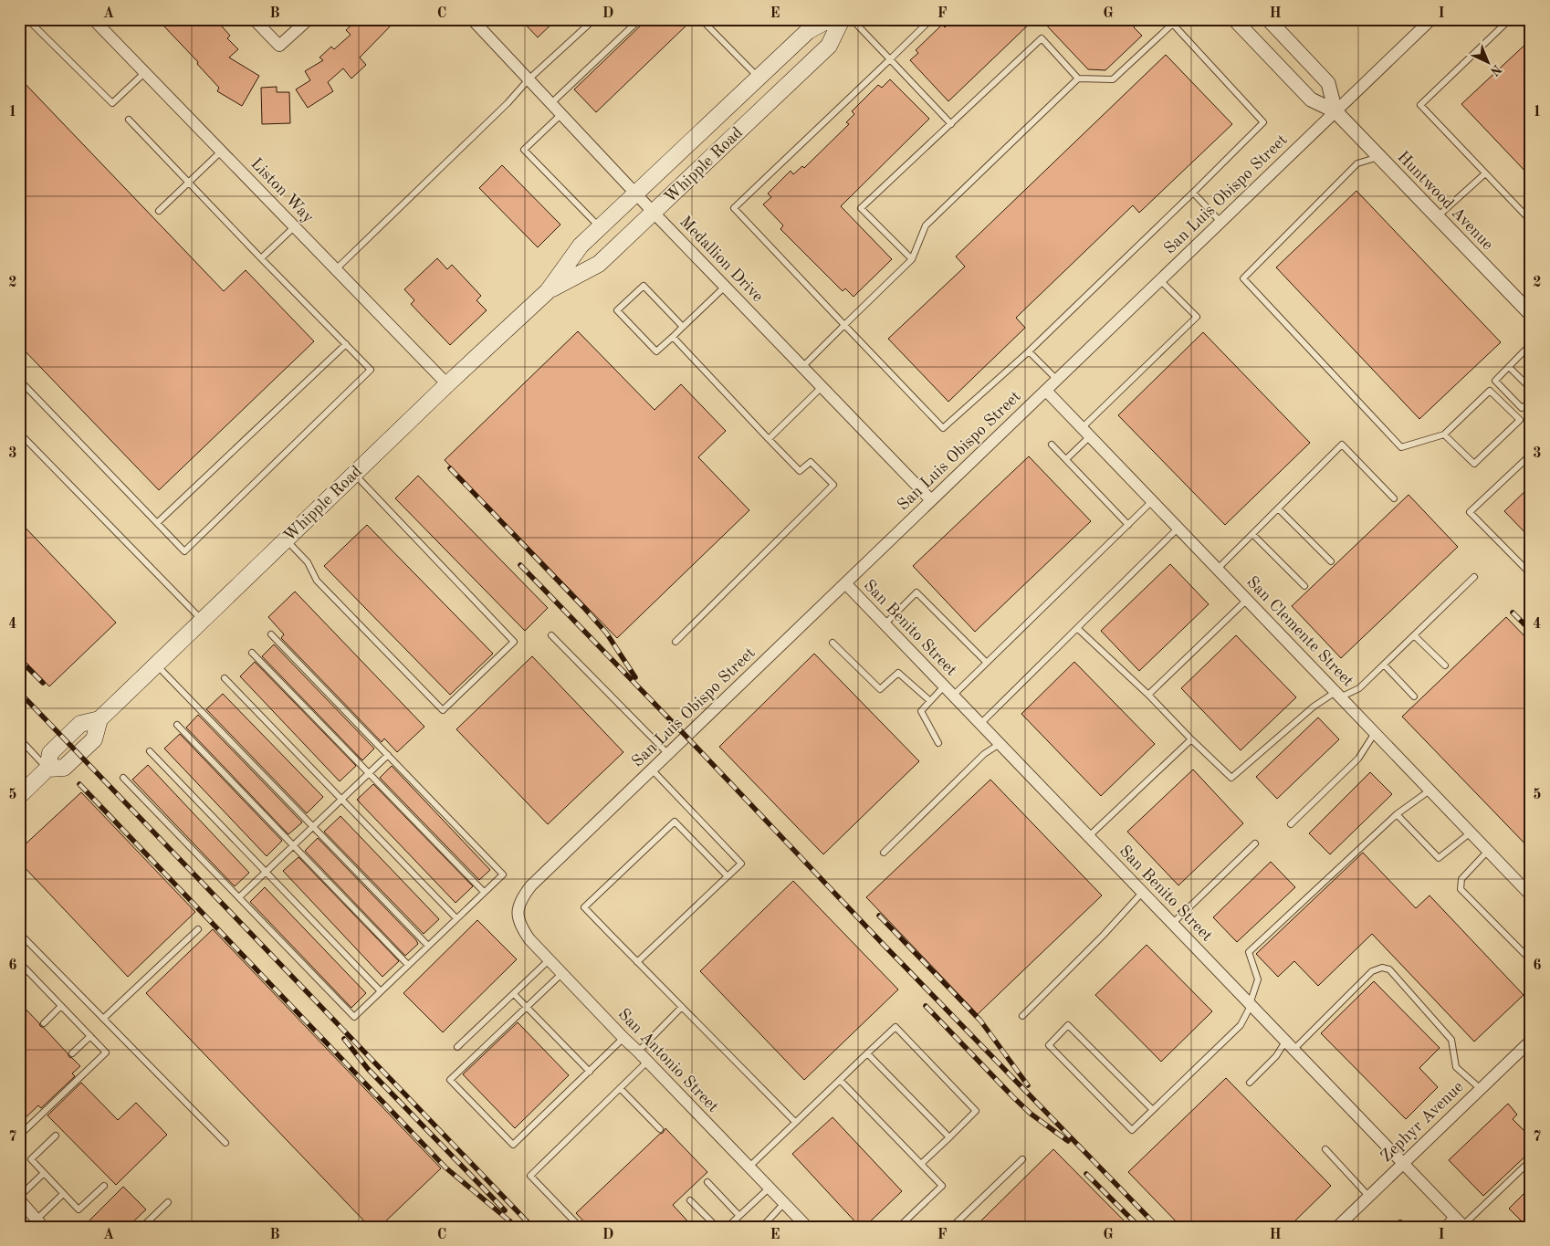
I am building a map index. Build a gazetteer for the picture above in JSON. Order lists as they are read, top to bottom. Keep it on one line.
{"streets":{"main road":["Whipple Road"],"street":["Liston Way","San Luis Obispo Street","Huntwood Avenue","Medallion Drive","San Benito Street","San Clemente Street","San Antonio Street","Zephyr Avenue"]},"crossings":[["Whipple Road","Liston Way"],["Whipple Road","Medallion Drive"],["San Luis Obispo Street","Huntwood Avenue"],["San Luis Obispo Street","Medallion Drive"],["San Luis Obispo Street","San Benito Street"],["San Luis Obispo Street","San Clemente Street"],["San Luis Obispo Street","San Antonio Street"],["San Benito Street","Zephyr Avenue"]],"north":"bottom right","grid":{"columns":["A","B","C","D","E","F","G","H","I"],"rows":["1","2","3","4","5","6","7"]}}
